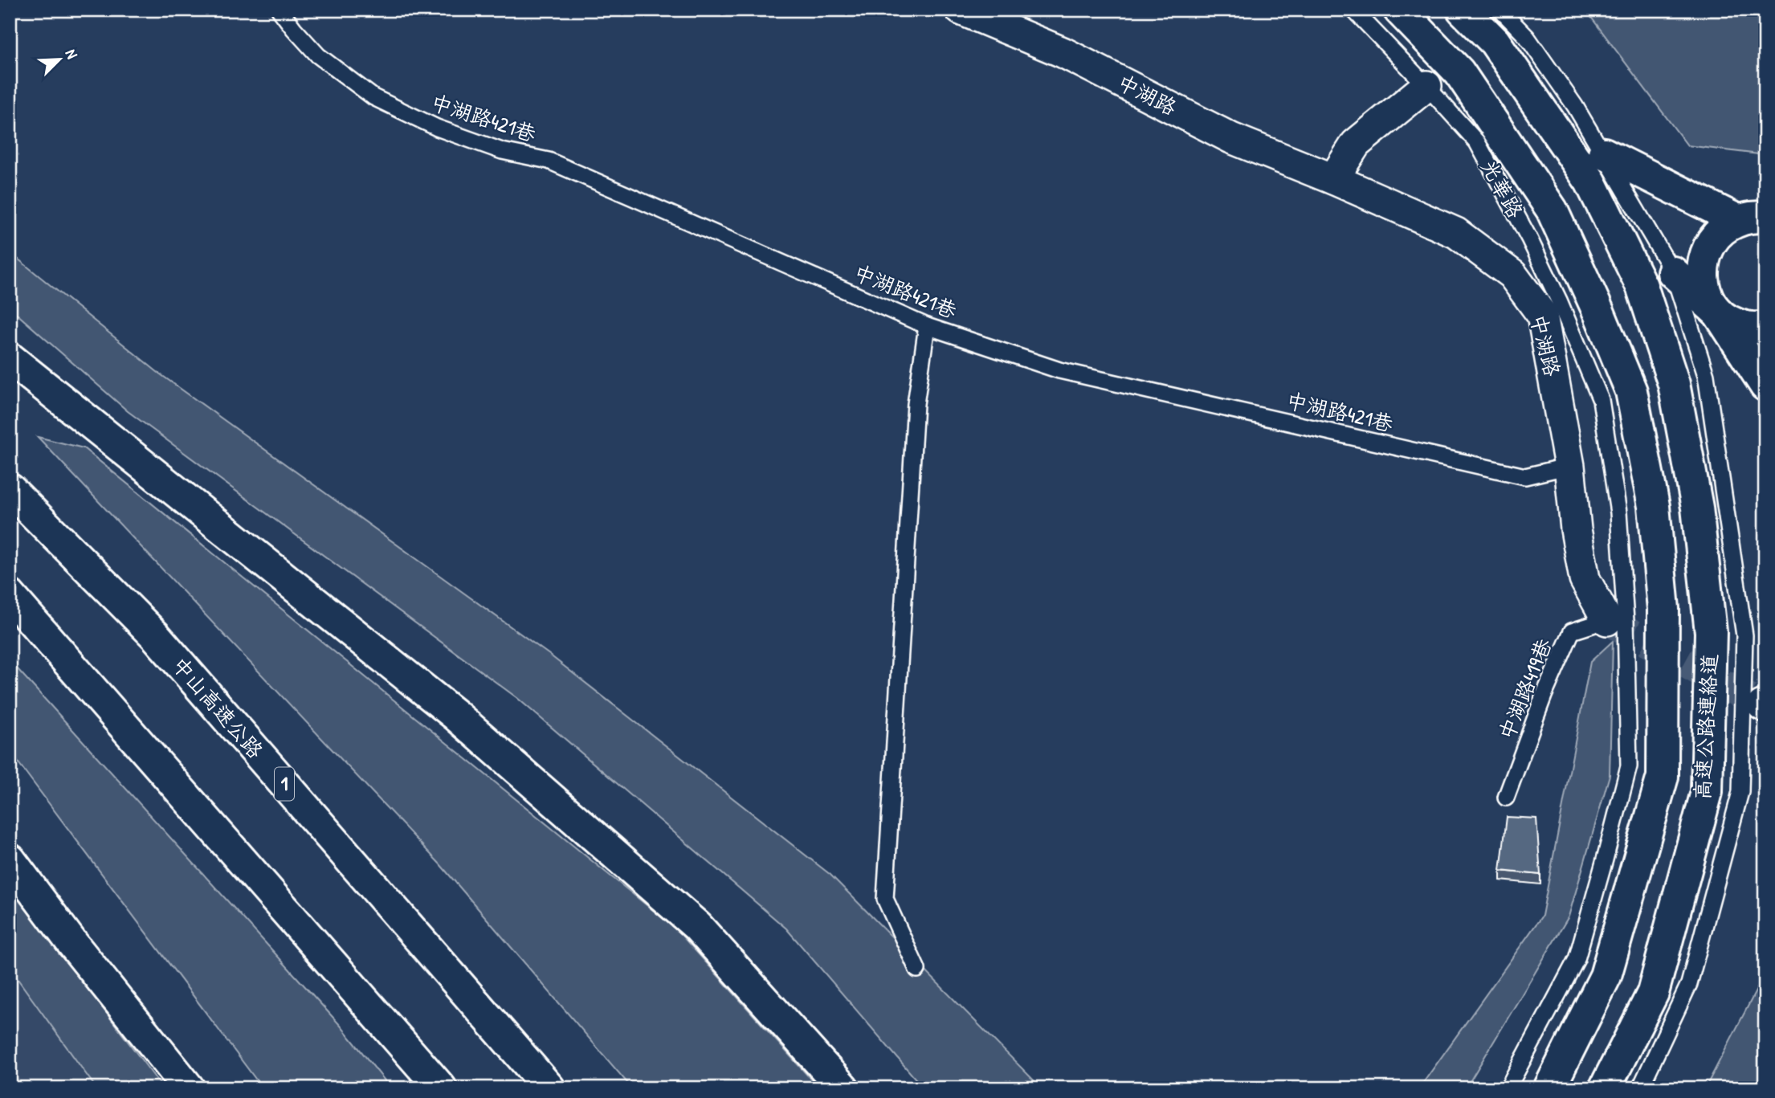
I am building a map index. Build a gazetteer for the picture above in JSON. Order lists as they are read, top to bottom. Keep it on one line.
{"streets":{"main road":["光華路","中山高速公路","高速公路連絡道","1"],"street":["中湖路"],"lane":["中湖路421巷","中湖路419巷"]},"crossings":[["中湖路","中湖路421巷"],["中湖路","中湖路419巷"],["光華路","高速公路連絡道"]],"north":"top right"}
